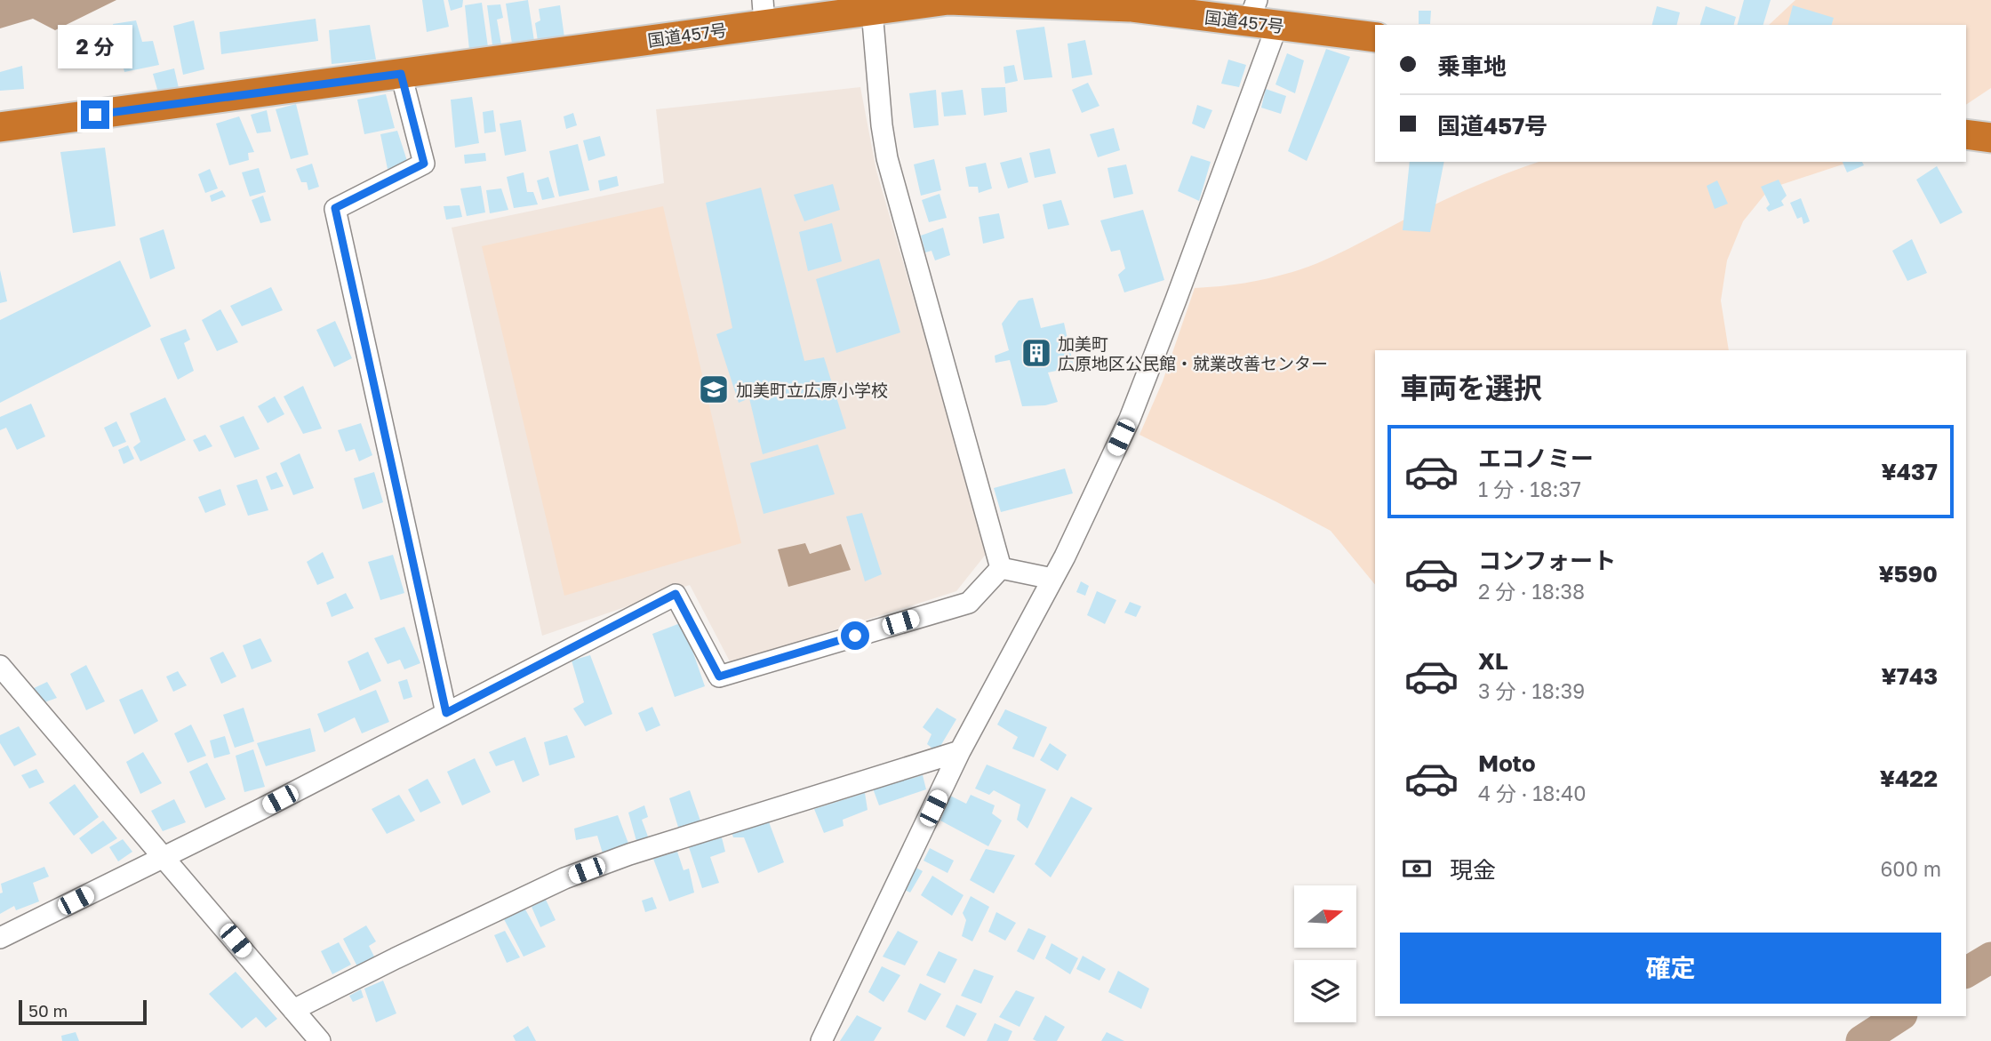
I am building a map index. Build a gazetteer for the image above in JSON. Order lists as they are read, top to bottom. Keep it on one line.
{"streets":{"highway":["国道457号"]},"places":{"building":["加美町 広原地区公民館・就業改善センター"],"school or university":["加美町立広原小学校"]},"scale_bar":"50 m","north":"right","page":{"bubble":"2 分","banner":["乗車地","国道457号"],"heading":"車両を選択","list":[{"name":"エコノミー","note":"1 分 · 18:37","value":"¥437"},{"name":"コンフォート","note":"2 分 · 18:38","value":"¥590"},{"name":"XL","note":"3 分 · 18:39","value":"¥743"},{"name":"Moto","note":"4 分 · 18:40","value":"¥422"}],"pay":["現金","600 m"],"buttons":"確定","scale":"50 m"}}
